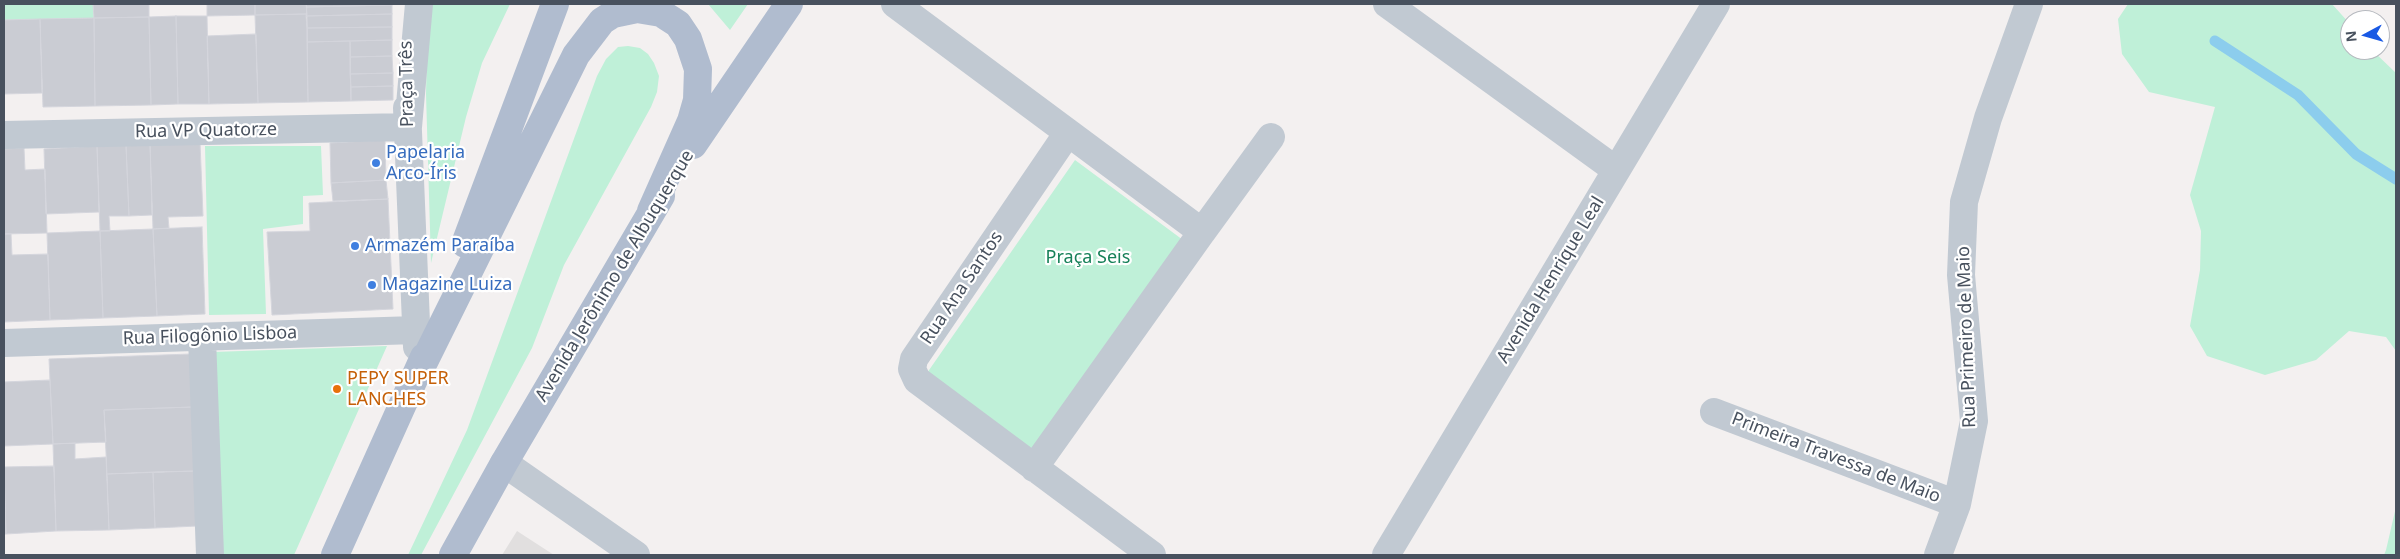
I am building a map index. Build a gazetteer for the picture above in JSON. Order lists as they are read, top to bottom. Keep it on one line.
{"streets":{"main road":["Avenida Jerônimo de Albuquerque"],"street":["Praça Três","Rua VP Quatorze","Avenida Henrique Leal","Rua Ana Santos","Rua Filogônio Lisboa","Rua Primeiro de Maio","Primeira Travessa de Maio"]},"crossings":[["Praça Três","Rua VP Quatorze"],["Praça Três","Rua Filogônio Lisboa"],["Rua Primeiro de Maio","Primeira Travessa de Maio"]],"parks":["Praça Seis"],"places":["Papelaria Arco-Íris","Armazém Paraíba","Magazine Luiza","PEPY SUPER LANCHES"],"north":"left"}
